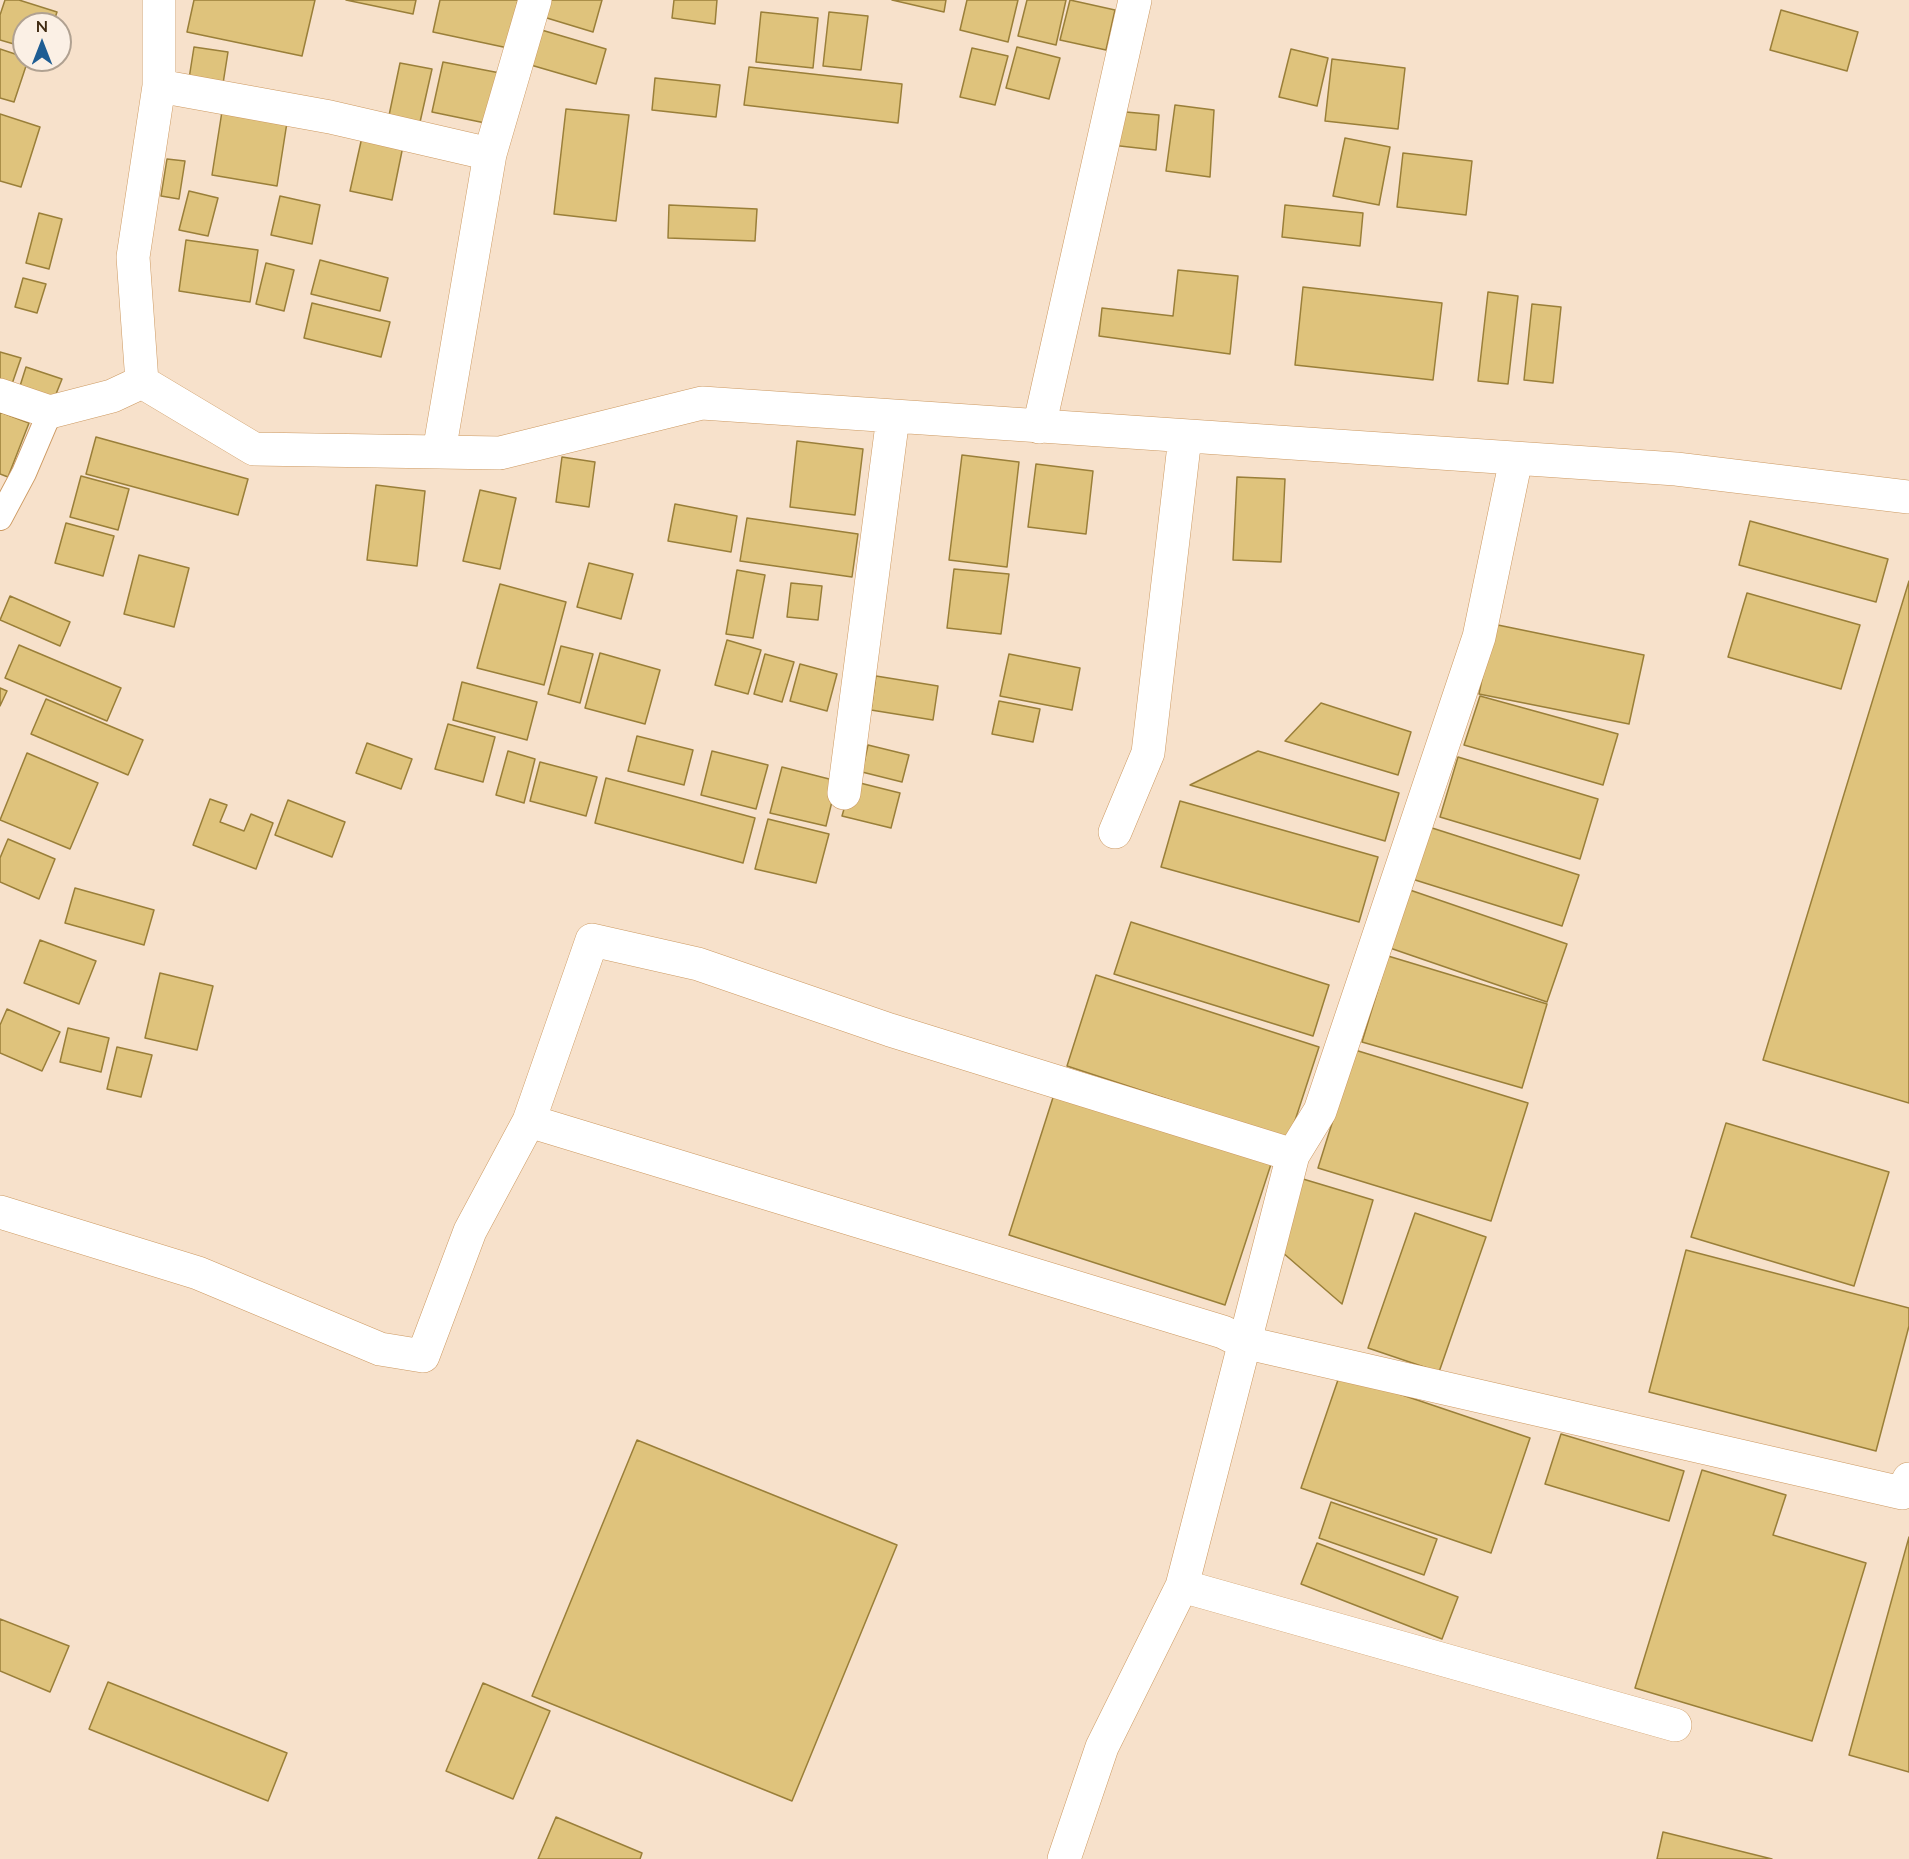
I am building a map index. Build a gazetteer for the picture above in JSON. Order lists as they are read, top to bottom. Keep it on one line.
{"north":"top"}
